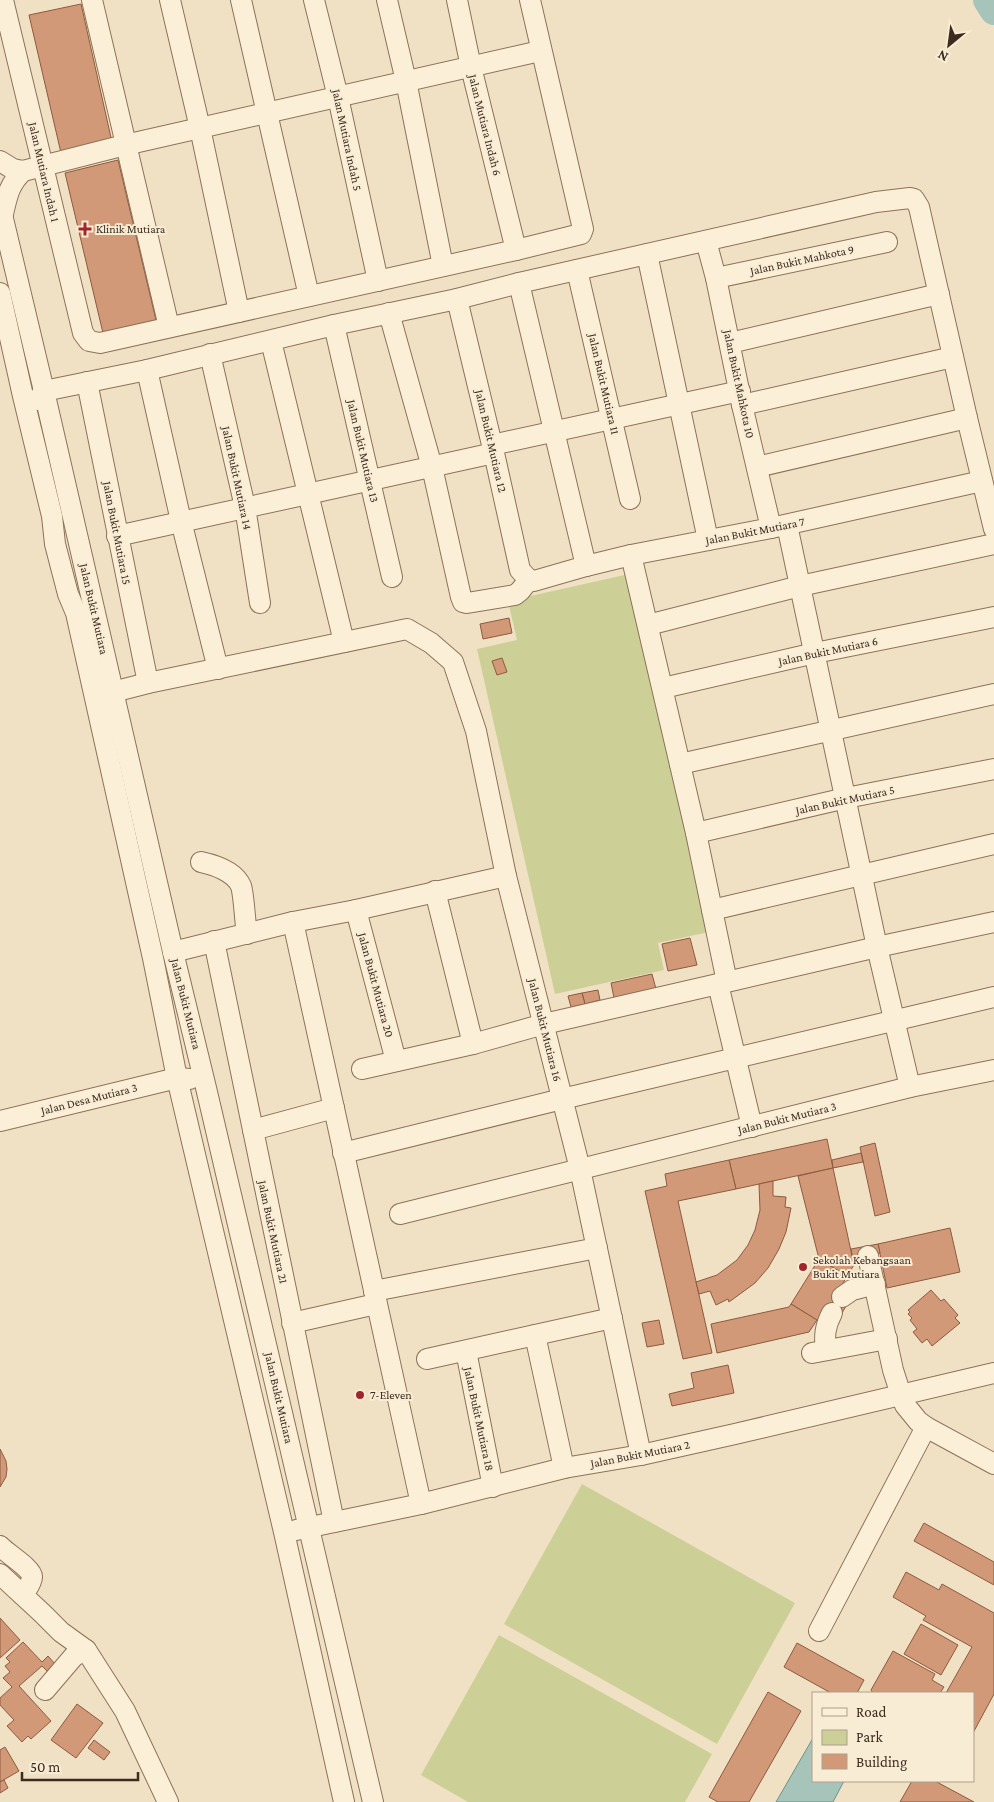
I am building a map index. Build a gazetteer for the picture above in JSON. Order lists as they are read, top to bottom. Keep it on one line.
{"streets":{"street":["Jalan Mutiara Indah 6","Jalan Mutiara Indah 5","Jalan Mutiara Indah 1","Jalan Bukit Mahkota 9","Jalan Bukit Mutiara 11","Jalan Bukit Mahkota 10","Jalan Bukit Mutiara 12","Jalan Bukit Mutiara 13","Jalan Bukit Mutiara 14","Jalan Bukit Mutiara 7","Jalan Bukit Mutiara 15","Jalan Bukit Mutiara","Jalan Bukit Mutiara 6","Jalan Bukit Mutiara 5","Jalan Bukit Mutiara 20","Jalan Bukit Mutiara 16","Jalan Desa Mutiara 3","Jalan Bukit Mutiara 3","Jalan Bukit Mutiara 21","Jalan Bukit Mutiara 18","Jalan Bukit Mutiara 2"]},"crossings":[["Jalan Bukit Mahkota 9","Jalan Bukit Mahkota 10"],["Jalan Bukit Mahkota 10","Jalan Bukit Mutiara 7"],["Jalan Bukit Mahkota 10","Jalan Bukit Mutiara 6"],["Jalan Bukit Mahkota 10","Jalan Bukit Mutiara 5"],["Jalan Bukit Mahkota 10","Jalan Bukit Mutiara 3"],["Jalan Bukit Mutiara 12","Jalan Bukit Mutiara 7"],["Jalan Bukit Mutiara","Jalan Desa Mutiara 3"],["Jalan Bukit Mutiara","Jalan Bukit Mutiara 2"],["Jalan Bukit Mutiara 16","Jalan Bukit Mutiara 3"],["Jalan Bukit Mutiara 16","Jalan Bukit Mutiara 2"],["Jalan Bukit Mutiara 21","Jalan Bukit Mutiara 2"],["Jalan Bukit Mutiara 18","Jalan Bukit Mutiara 2"]],"places":{"health":["Klinik Mutiara"],"other":["Sekolah Kebangsaan Bukit Mutiara","7-Eleven"]},"legend":["Road","Park","Building"],"scale_bar":"50 m","north":"bottom left"}
